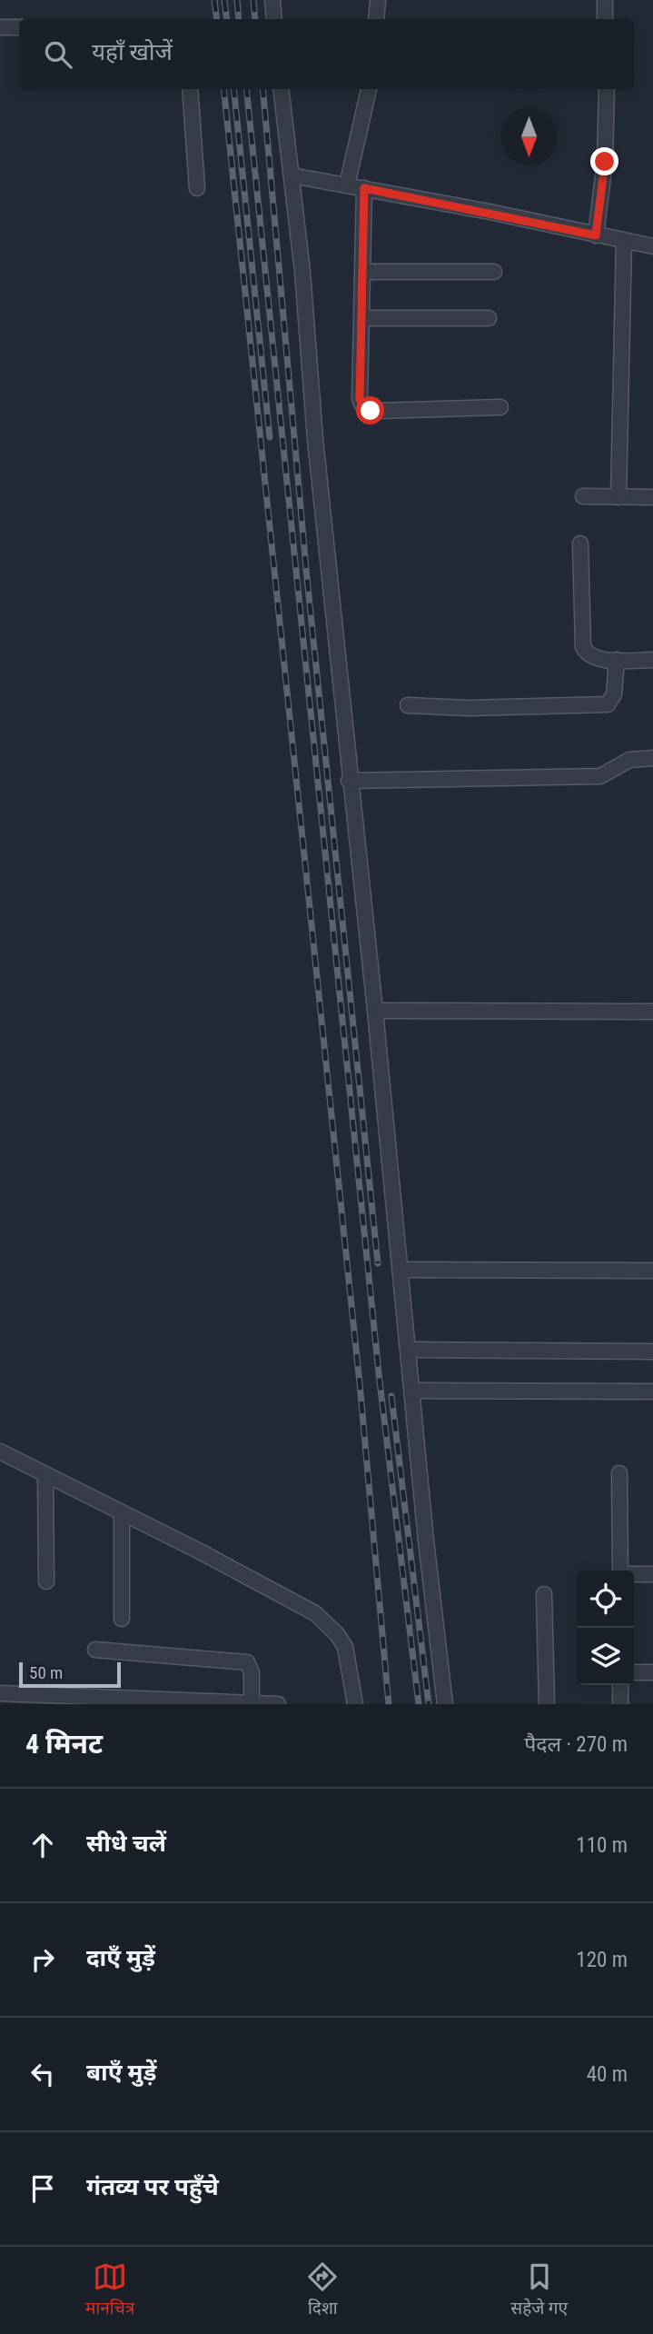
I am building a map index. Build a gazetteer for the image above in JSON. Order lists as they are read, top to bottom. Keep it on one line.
{"scale_bar":"50 m","north":"bottom","page":{"search":"यहाँ खोजें","scale":"50 m","heading":["4 मिनट","पैदल · 270 m"],"list":[["सीधे चलें","110 m"],["दाएँ मुड़ें","120 m"],["बाएँ मुड़ें","40 m"],"गंतव्य पर पहुँचे"],"nav":["मानचित्र","दिशा","सहेजे गए"]}}
